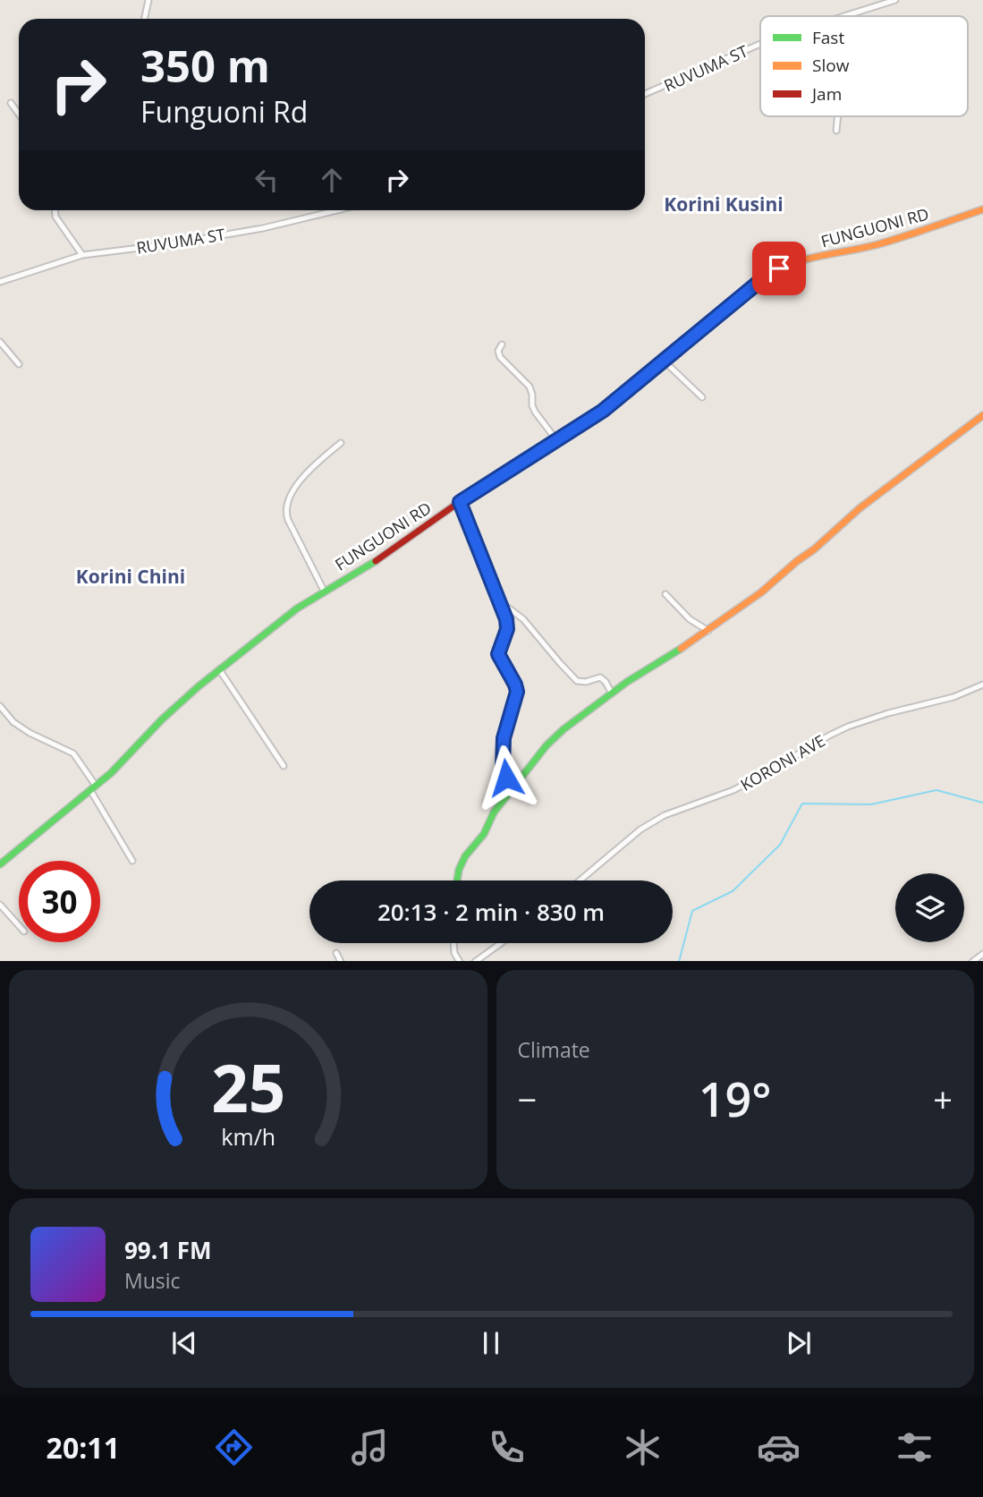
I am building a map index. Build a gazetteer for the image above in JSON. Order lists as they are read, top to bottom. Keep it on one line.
{"streets":{"street":["RUVUMA ST","FUNGUONI RD","KORONI AVE"]},"districts":["Korini Kusini","Korini Chini"],"legend":["Fast","Slow","Jam"],"page":{"turn":["350 m","Funguoni Rd"],"limit":"30","trip":"20:13 · 2 min · 830 m","tile":"Climate","heat":["−","19°","+"],"song":["99.1 FM","Music"],"tabs":"20:11","gauge":["25","km/h"]}}
